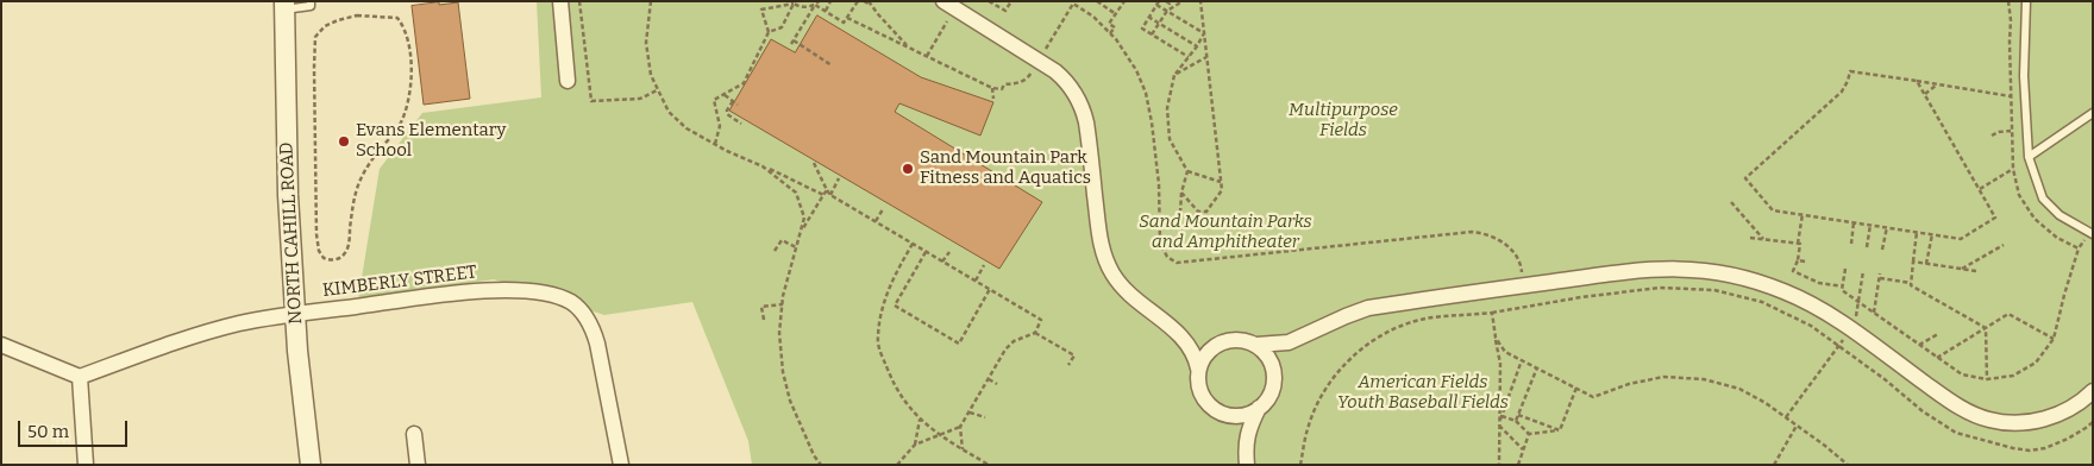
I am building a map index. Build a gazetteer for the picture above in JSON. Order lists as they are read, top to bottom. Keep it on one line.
{"streets":{"street":["NORTH CAHILL ROAD","KIMBERLY STREET"]},"crossings":[["NORTH CAHILL ROAD","KIMBERLY STREET"]],"parks":["Multipurpose Fields","Sand Mountain Parks and Amphitheater","American Fields Youth Baseball Fields"],"places":["Evans Elementary School","Sand Mountain Park Fitness and Aquatics"],"scale_bar":"50 m"}
